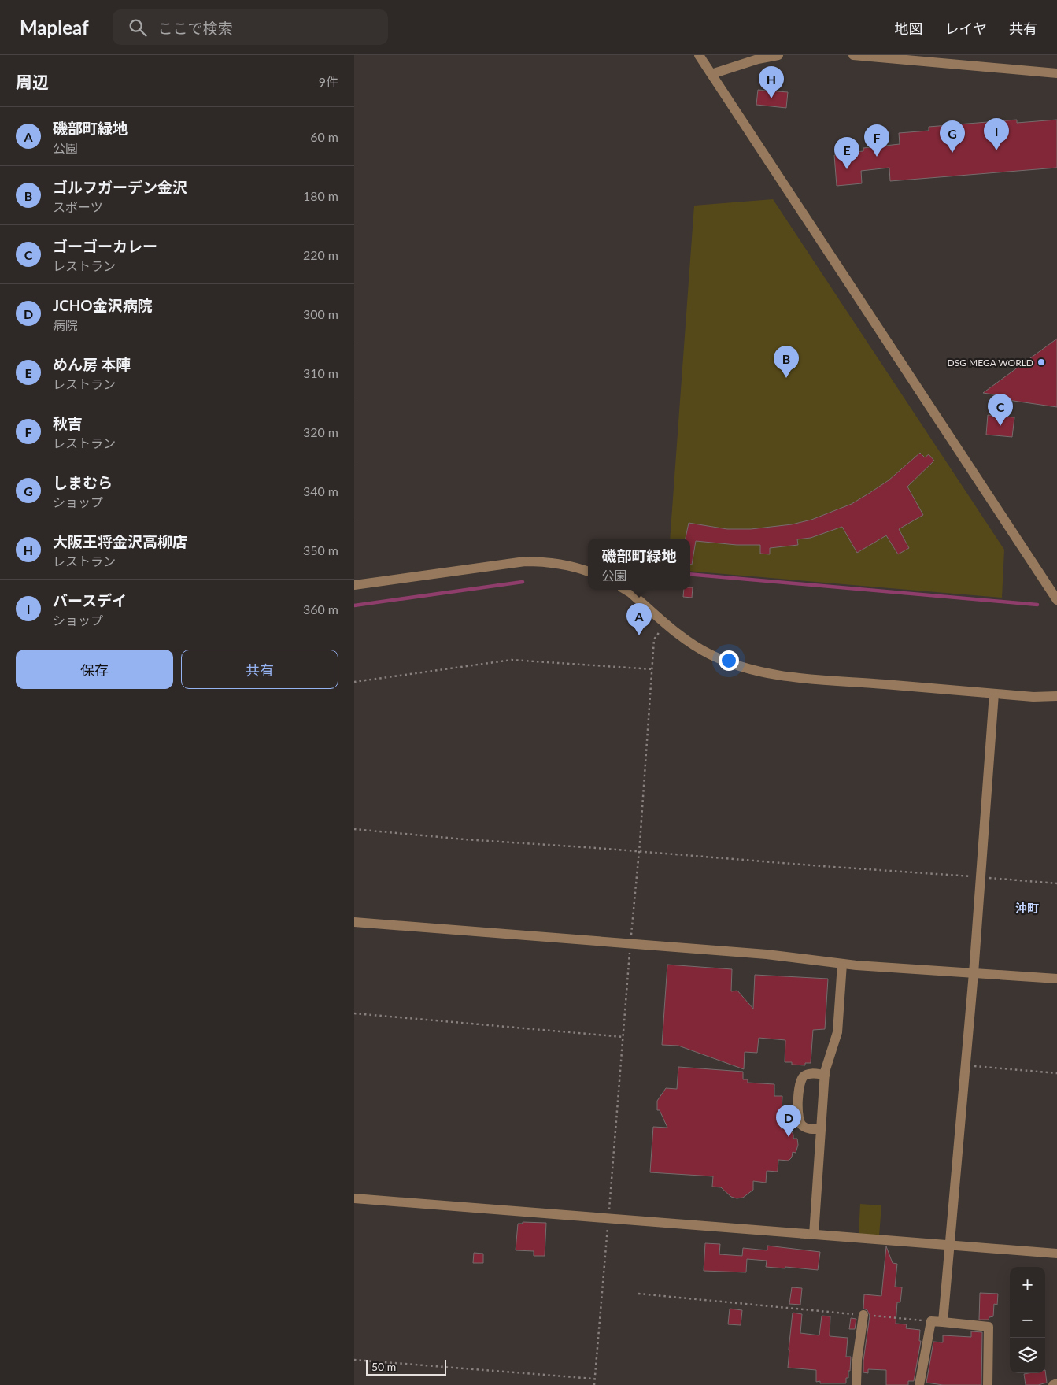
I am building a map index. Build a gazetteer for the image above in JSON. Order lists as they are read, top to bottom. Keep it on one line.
{"districts":["沖町"],"places":["DSG MEGA WORLD"],"scale_bar":"50 m","page":{"header":"Mapleaf","search":"ここで検索","nav":["地図","レイヤ","共有"],"heading":["周辺","9件"],"pins":["H","I","G","F","E","B","C","A","D"],"list":[{"mark":"A","name":"磯部町緑地","note":"公園","value":"60 m"},{"mark":"B","name":"ゴルフガーデン金沢","note":"スポーツ","value":"180 m"},{"mark":"C","name":"ゴーゴーカレー","note":"レストラン","value":"220 m"},{"mark":"D","name":"JCHO金沢病院","note":"病院","value":"300 m"},{"mark":"E","name":"めん房 本陣","note":"レストラン","value":"310 m"},{"mark":"F","name":"秋吉","note":"レストラン","value":"320 m"},{"mark":"G","name":"しまむら","note":"ショップ","value":"340 m"},{"mark":"H","name":"大阪王将金沢高柳店","note":"レストラン","value":"350 m"},{"mark":"I","name":"バースデイ","note":"ショップ","value":"360 m"}],"popup":["磯部町緑地","公園"],"buttons":["保存","共有"],"map_buttons":["+","−"],"scale":"50 m"}}
